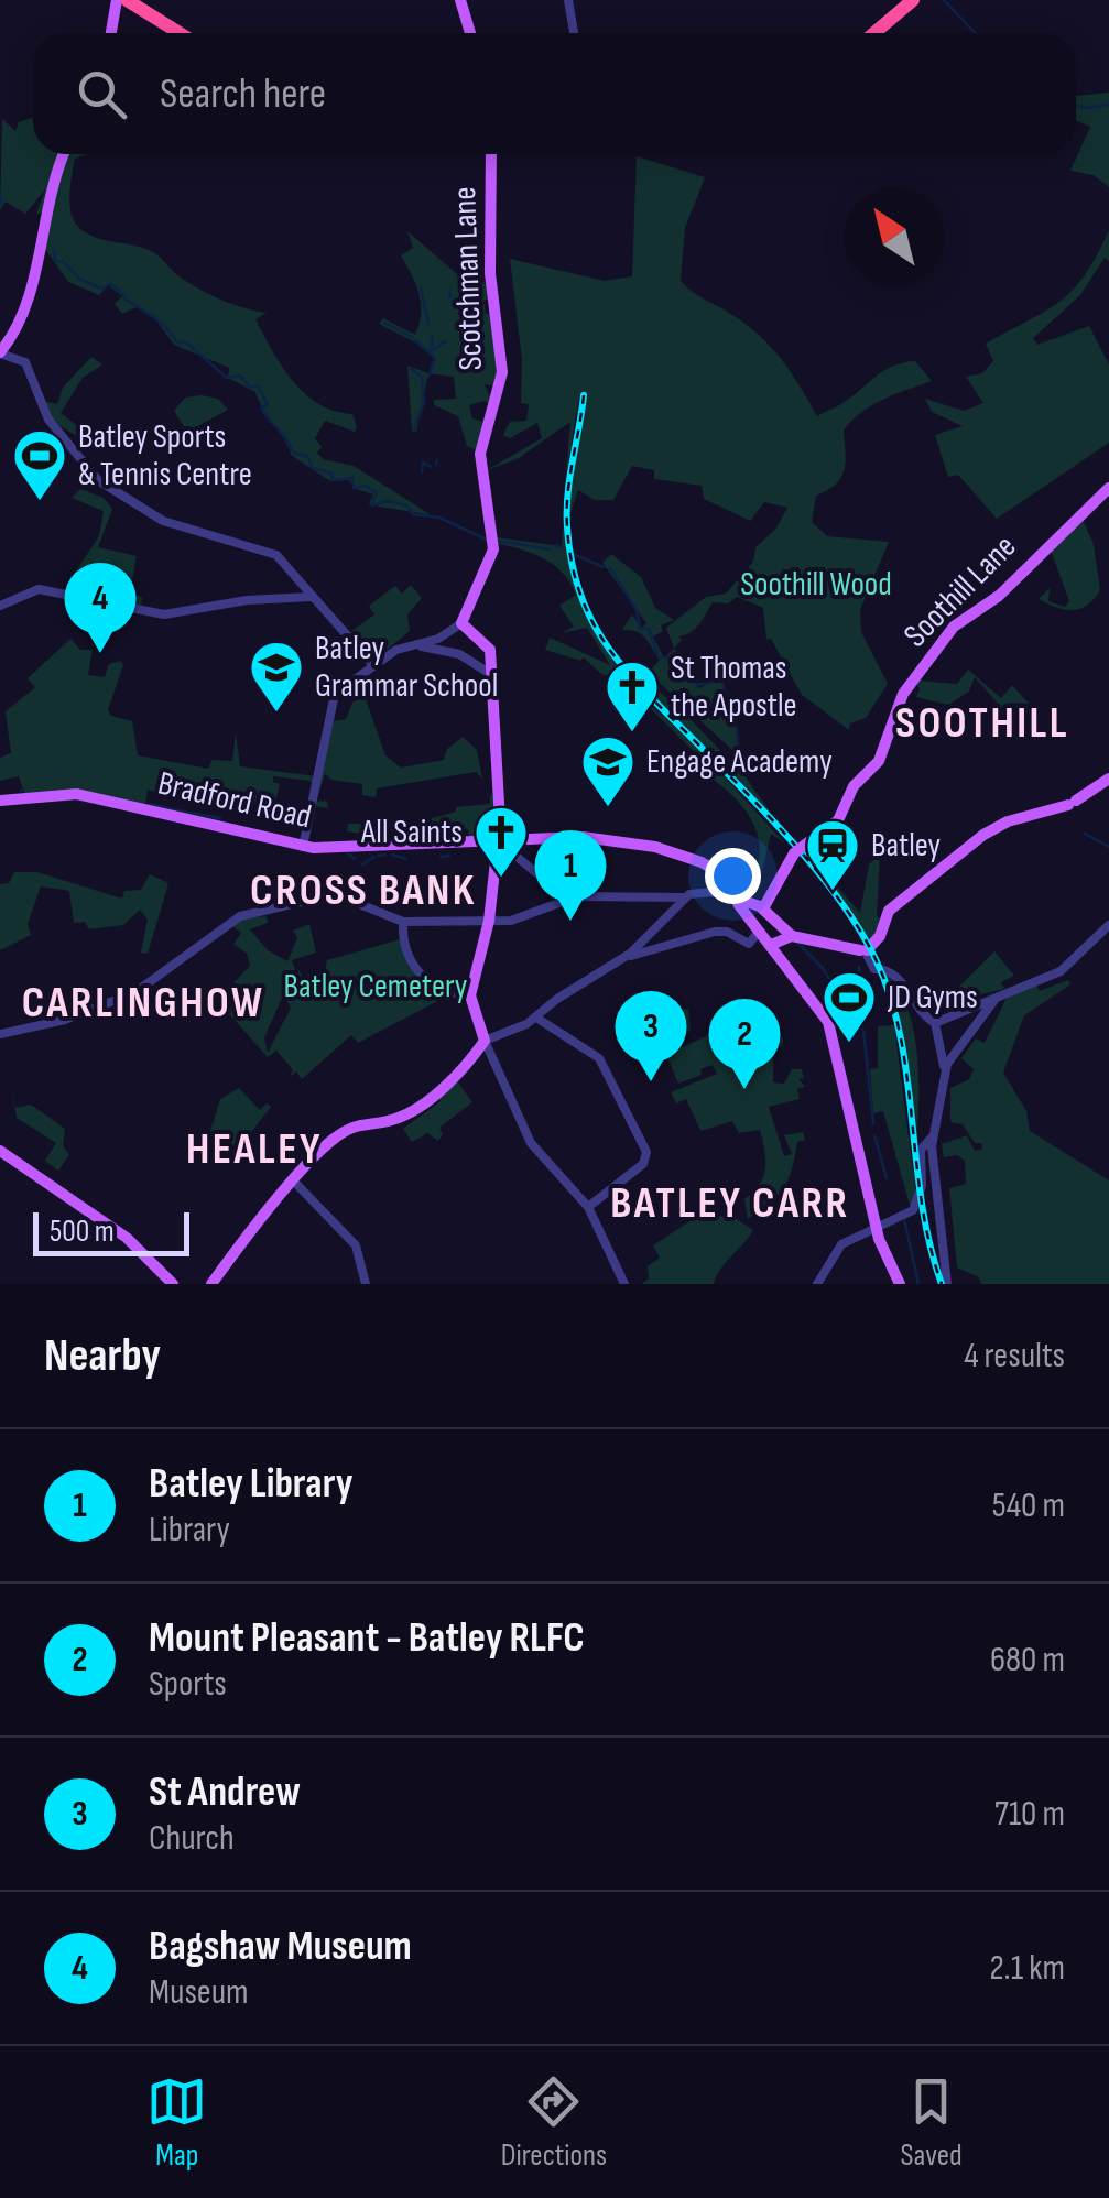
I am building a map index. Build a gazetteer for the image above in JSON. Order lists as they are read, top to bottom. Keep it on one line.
{"streets":{"main road":["Scotchman Lane","Soothill Lane","Bradford Road"]},"districts":["SOOTHILL","CROSS BANK","CARLINGHOW","HEALEY","BATLEY CARR"],"parks":["Soothill Wood","Batley Cemetery"],"places":{"sports":["Batley Sports & Tennis Centre","JD Gyms"],"school or university":["Batley Grammar School","Engage Academy"],"church":["St Thomas the Apostle","All Saints"],"station":["Batley"]},"scale_bar":"500 m","north":"top left","page":{"search":"Search here","pins":["4","1","3","2"],"scale":"500 m","heading":["Nearby","4 results"],"list":[{"mark":"1","name":"Batley Library","note":"Library","value":"540 m"},{"mark":"2","name":"Mount Pleasant - Batley RLFC","note":"Sports","value":"680 m"},{"mark":"3","name":"St Andrew","note":"Church","value":"710 m"},{"mark":"4","name":"Bagshaw Museum","note":"Museum","value":"2.1 km"}],"nav":["Map","Directions","Saved"]}}
